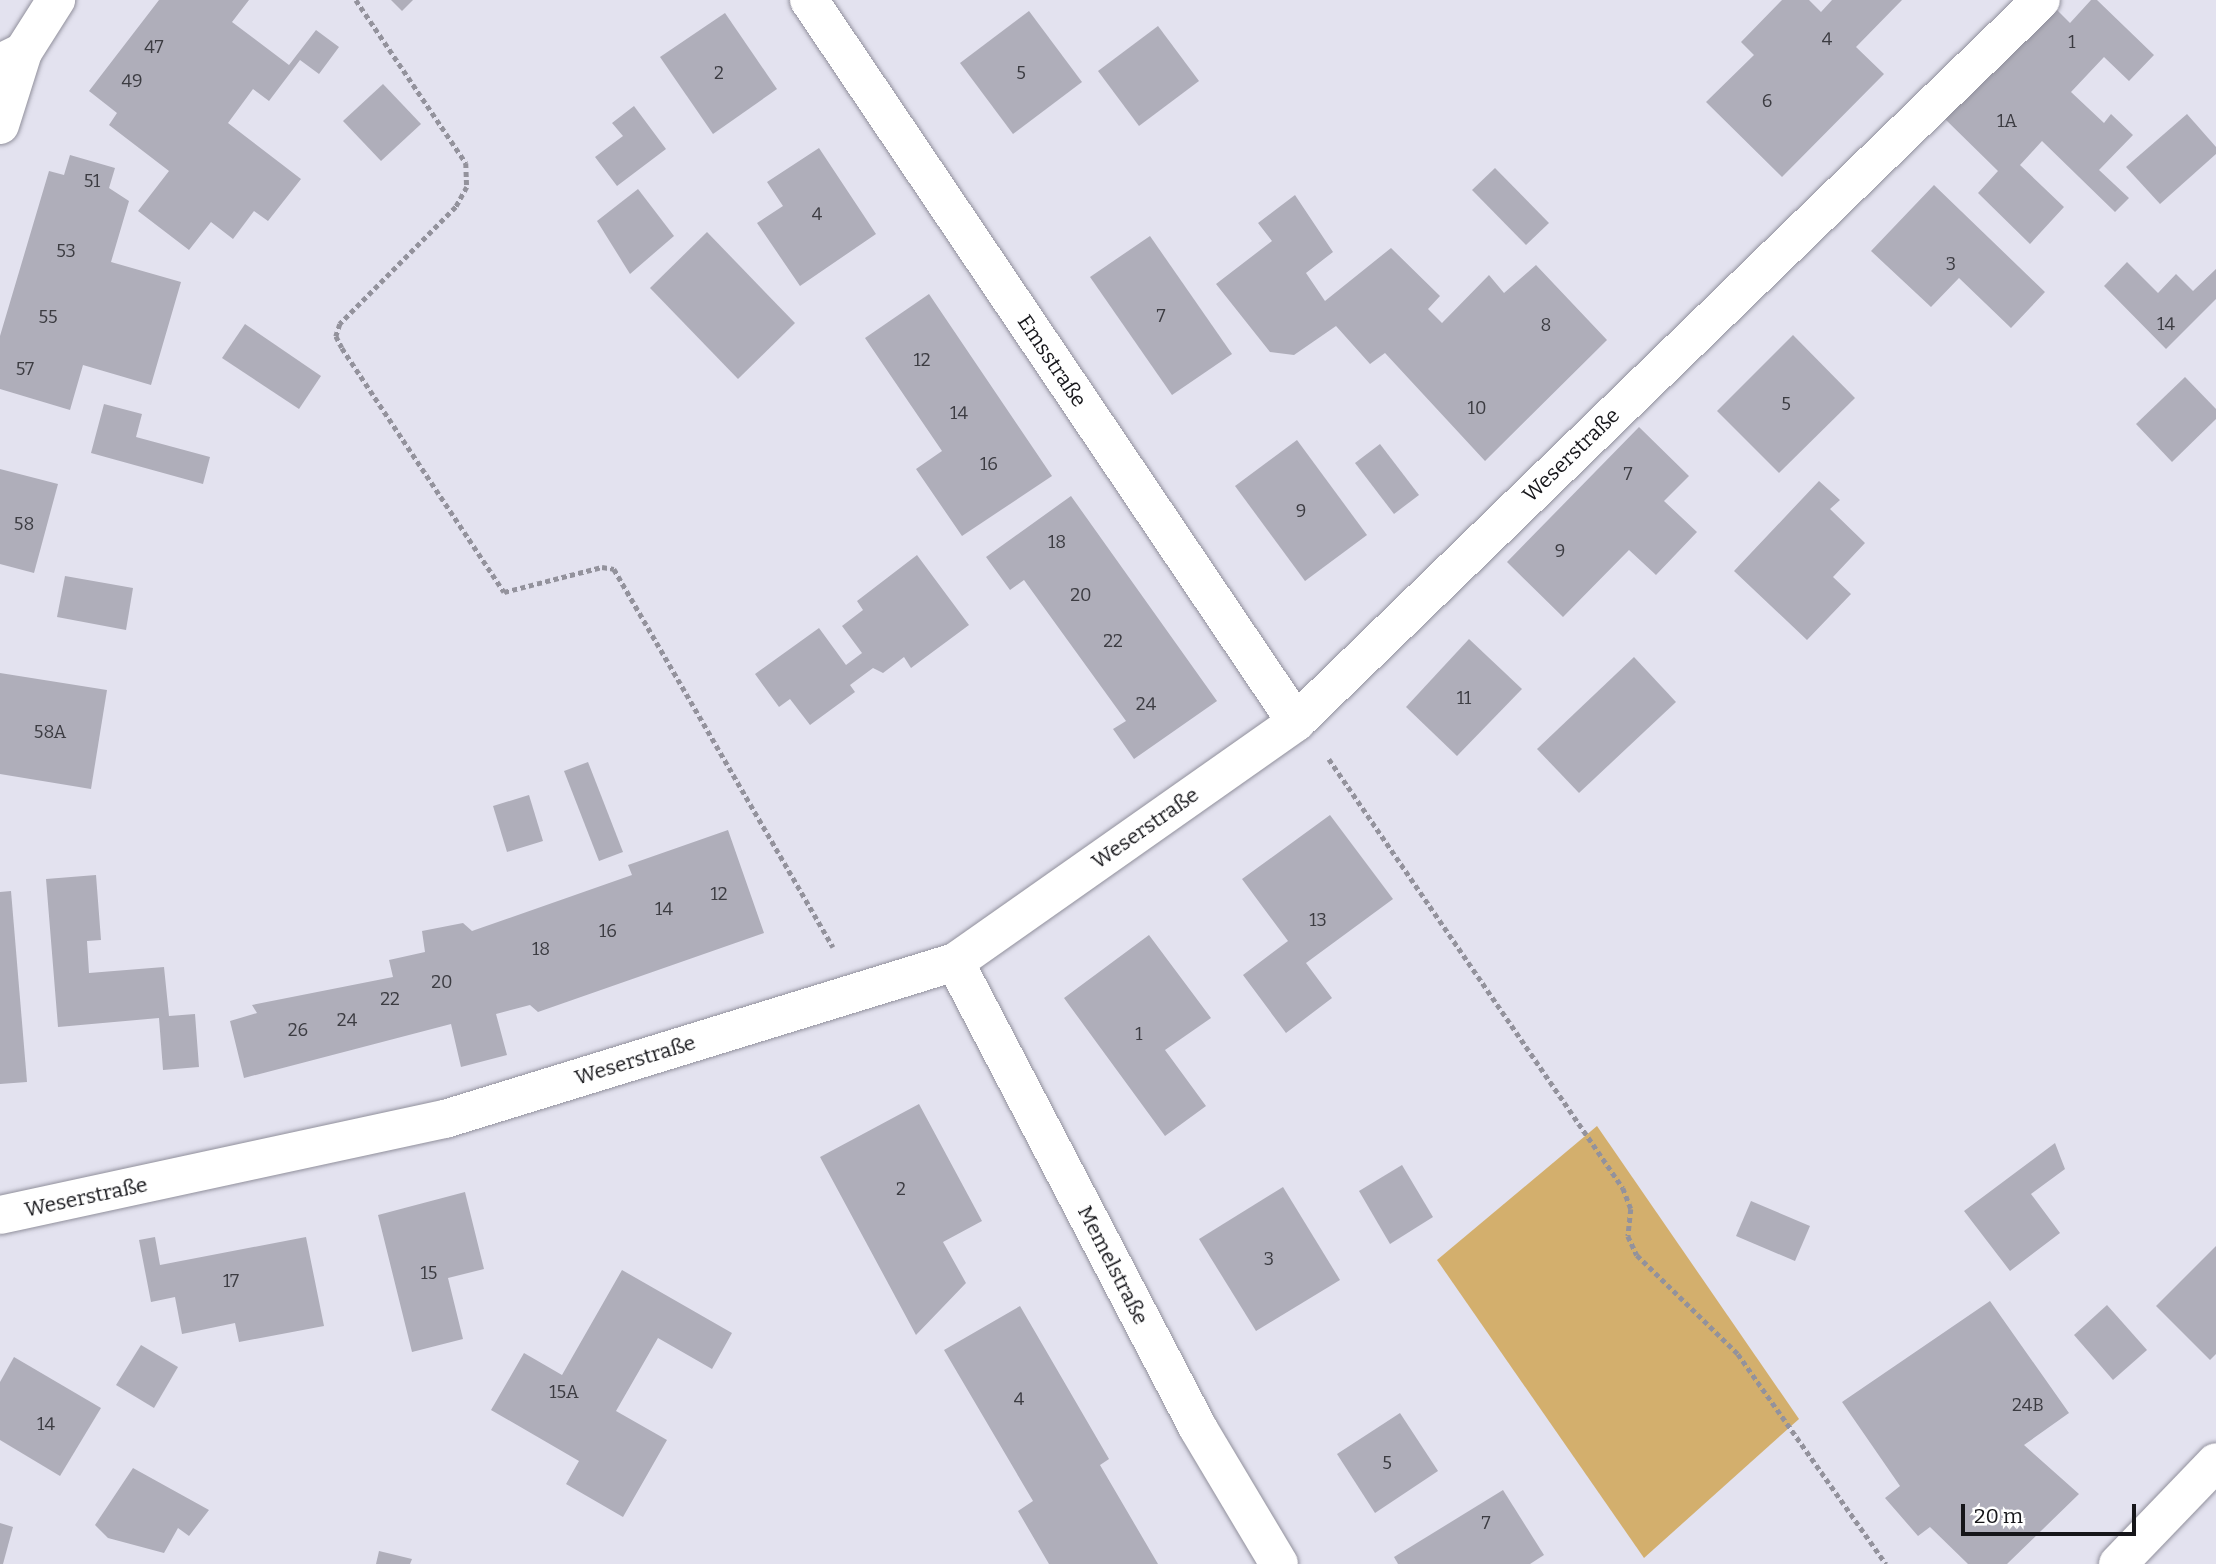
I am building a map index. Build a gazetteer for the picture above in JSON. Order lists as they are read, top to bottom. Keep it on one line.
{"streets":{"street":["Emsstraße","Weserstraße","Memelstraße"]},"crossings":[["Emsstraße","Weserstraße"],["Weserstraße","Memelstraße"]],"house_numbers":["4","1","47","2","5","49","6","1A","51","4","53","3","7","55","14","8","12","57","5","10","14","16","7","9","58","18","9","20","22","11","24","58A","12","14","13","16","18","20","22","24","26","1","2","3","15","17","15A","4","24B","14","5","7"],"scale_bar":"20 m"}
